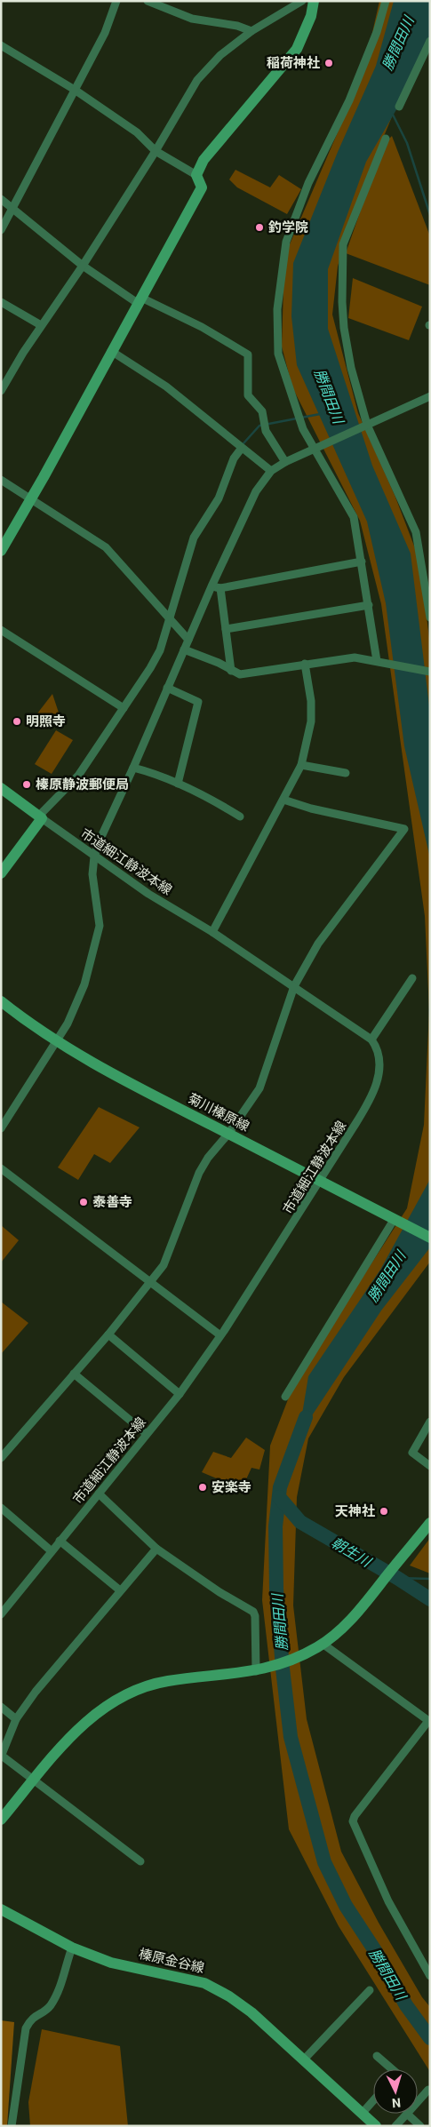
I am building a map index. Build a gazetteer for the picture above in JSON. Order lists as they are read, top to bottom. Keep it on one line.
{"streets":{"street":["市道細江静波本線","菊川榛原線","榛原金谷線"]},"crossings":[["市道細江静波本線","菊川榛原線"]],"water":["勝間田川","朝生川"],"places":["稲荷神社","釣学院","明照寺","榛原静波郵便局","泰善寺","安楽寺","天神社"],"north":"bottom"}
